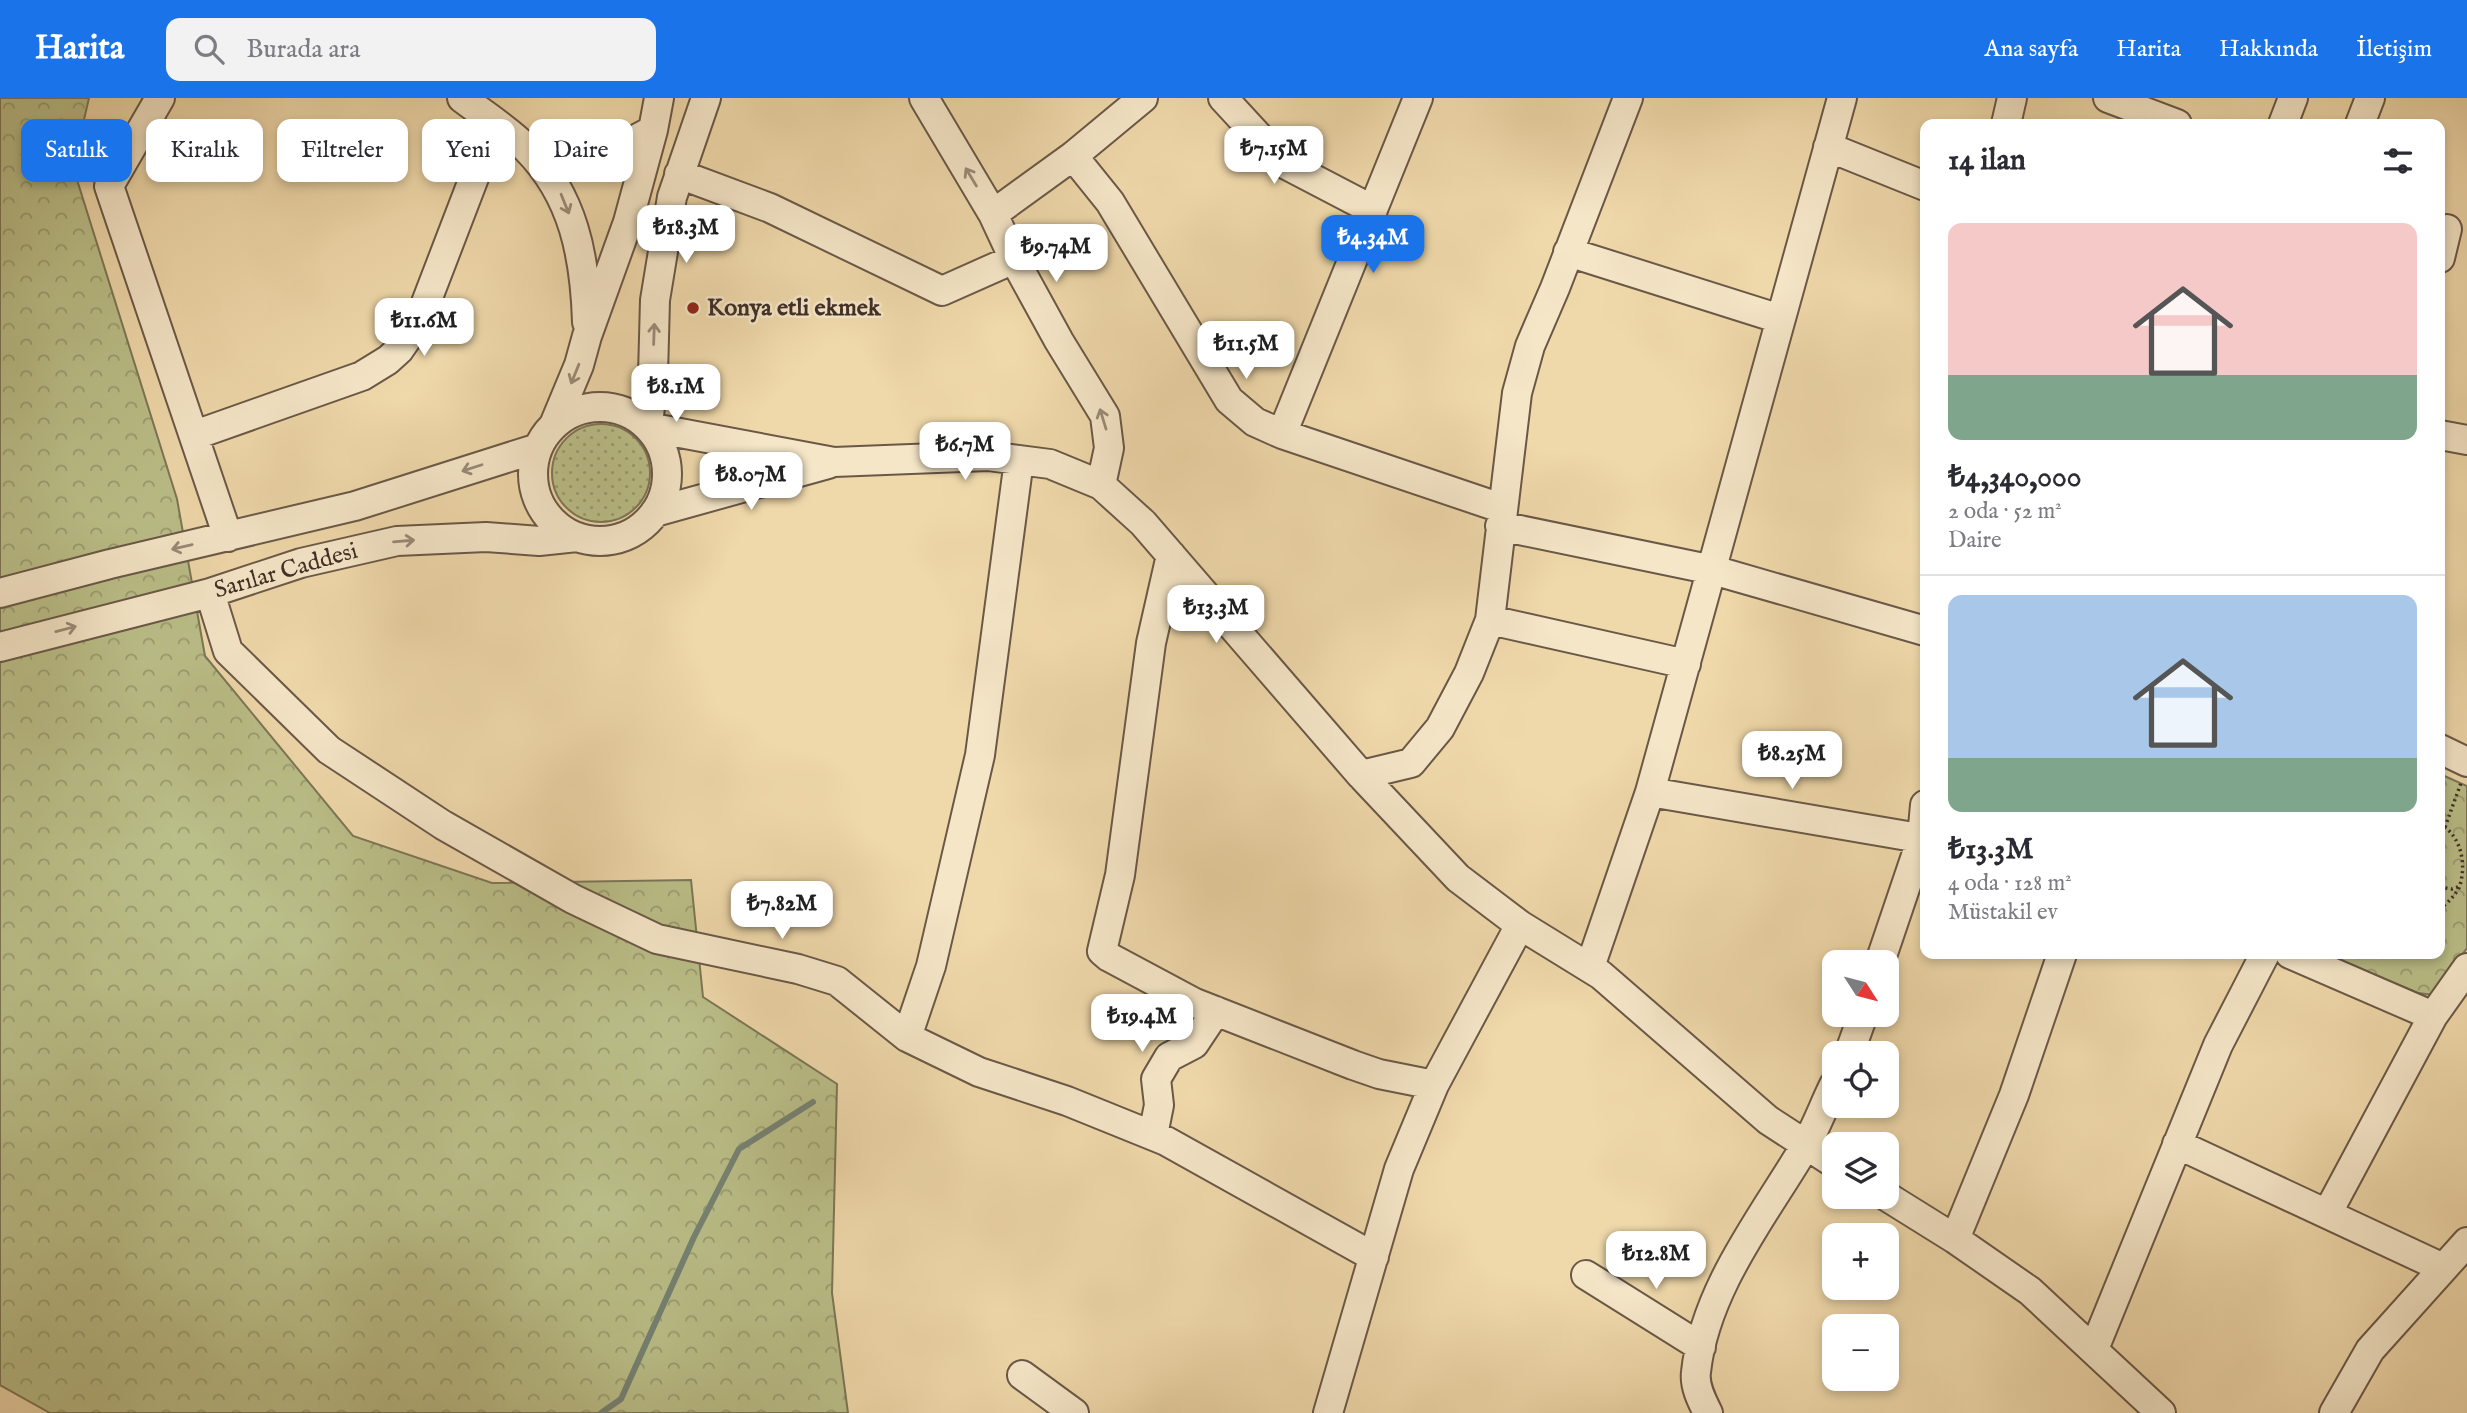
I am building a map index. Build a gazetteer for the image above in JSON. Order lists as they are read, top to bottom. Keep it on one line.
{"streets":{"street":["Sarılar Caddesi"]},"places":["Konya etli ekmek"],"north":"bottom right","page":{"header":"Harita","search":"Burada ara","nav":["Ana sayfa","Harita","Hakkında","İletişim"],"chip":["Satılık","Kiralık","Filtreler","Yeni","Daire"],"heading":"14 ilan","price":["₺7.15M","₺18.3M","₺4.34M","₺9.74M","₺11.6M","₺11.5M","₺8.1M","₺6.7M","₺8.07M","₺13.3M","₺8.25M","₺7.82M","₺19.4M","₺12.8M"],"list":[{"name":"₺4,340,000","note":"2 oda · 52 m² · Daire"},{"name":"₺13.3M","note":"4 oda · 128 m² · Müstakil ev"}],"map_buttons":["+","−"]}}
